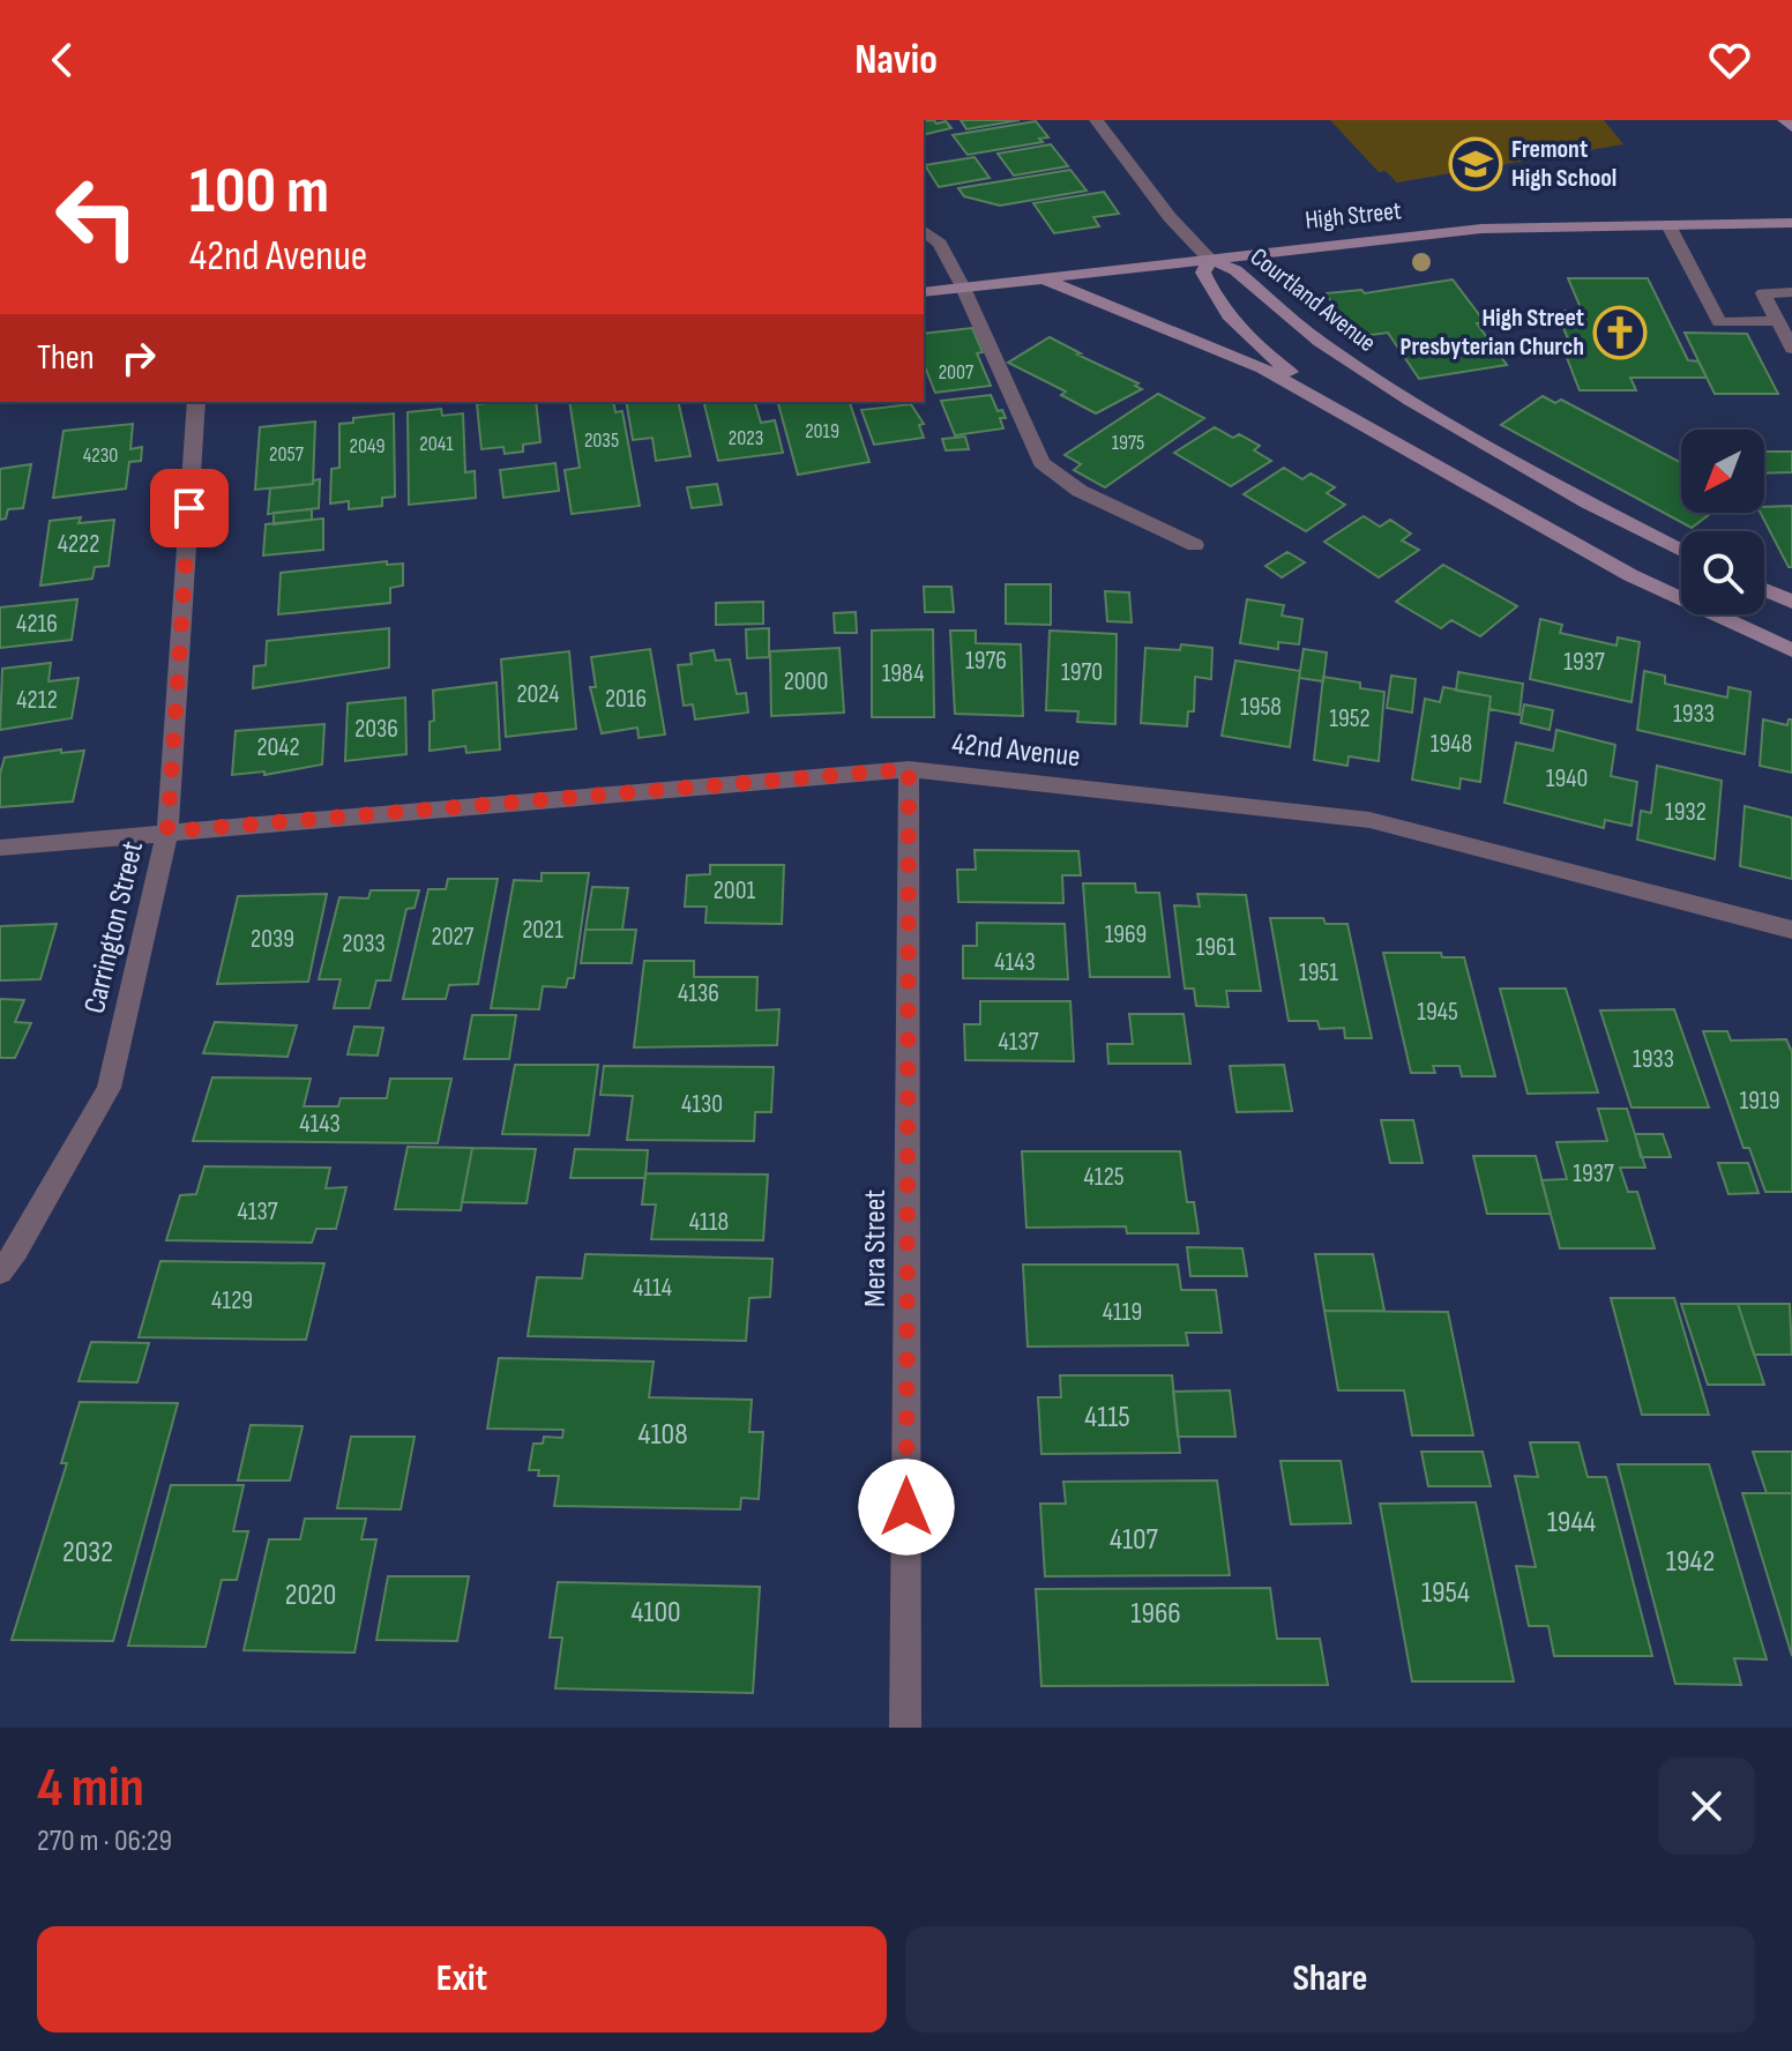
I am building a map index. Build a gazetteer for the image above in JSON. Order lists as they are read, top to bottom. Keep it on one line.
{"streets":{"main road":["High Street","Courtland Avenue"],"street":["42nd Avenue","Carrington Street","Mera Street"]},"crossings":[["High Street","Courtland Avenue"],["42nd Avenue","Carrington Street"],["42nd Avenue","Mera Street"]],"places":{"school or university":["Fremont High School"],"church":["High Street Presbyterian Church"]},"house_numbers":["2007","2019","2023","2035","1975","2041","2049","2057","4230","4222","4216","1976","1937","1970","1984","2000","2024","2016","4212","1958","1933","1952","2036","1948","2042","1940","1932","2001","2021","1969","2027","2039","2033","1961","4143","1951","4136","1945","4137","1933","1919","4130","4143","1937","4125","4137","4118","4114","4129","4119","4115","4108","1944","4107","2032","1942","1954","2020","4100","1966"],"north":"bottom left","page":{"header":"Navio","turn":["100 m","42nd Avenue"],"then":"Then","heading":["4 min","270 m · 06:29"],"buttons":["Exit","Share"]}}
